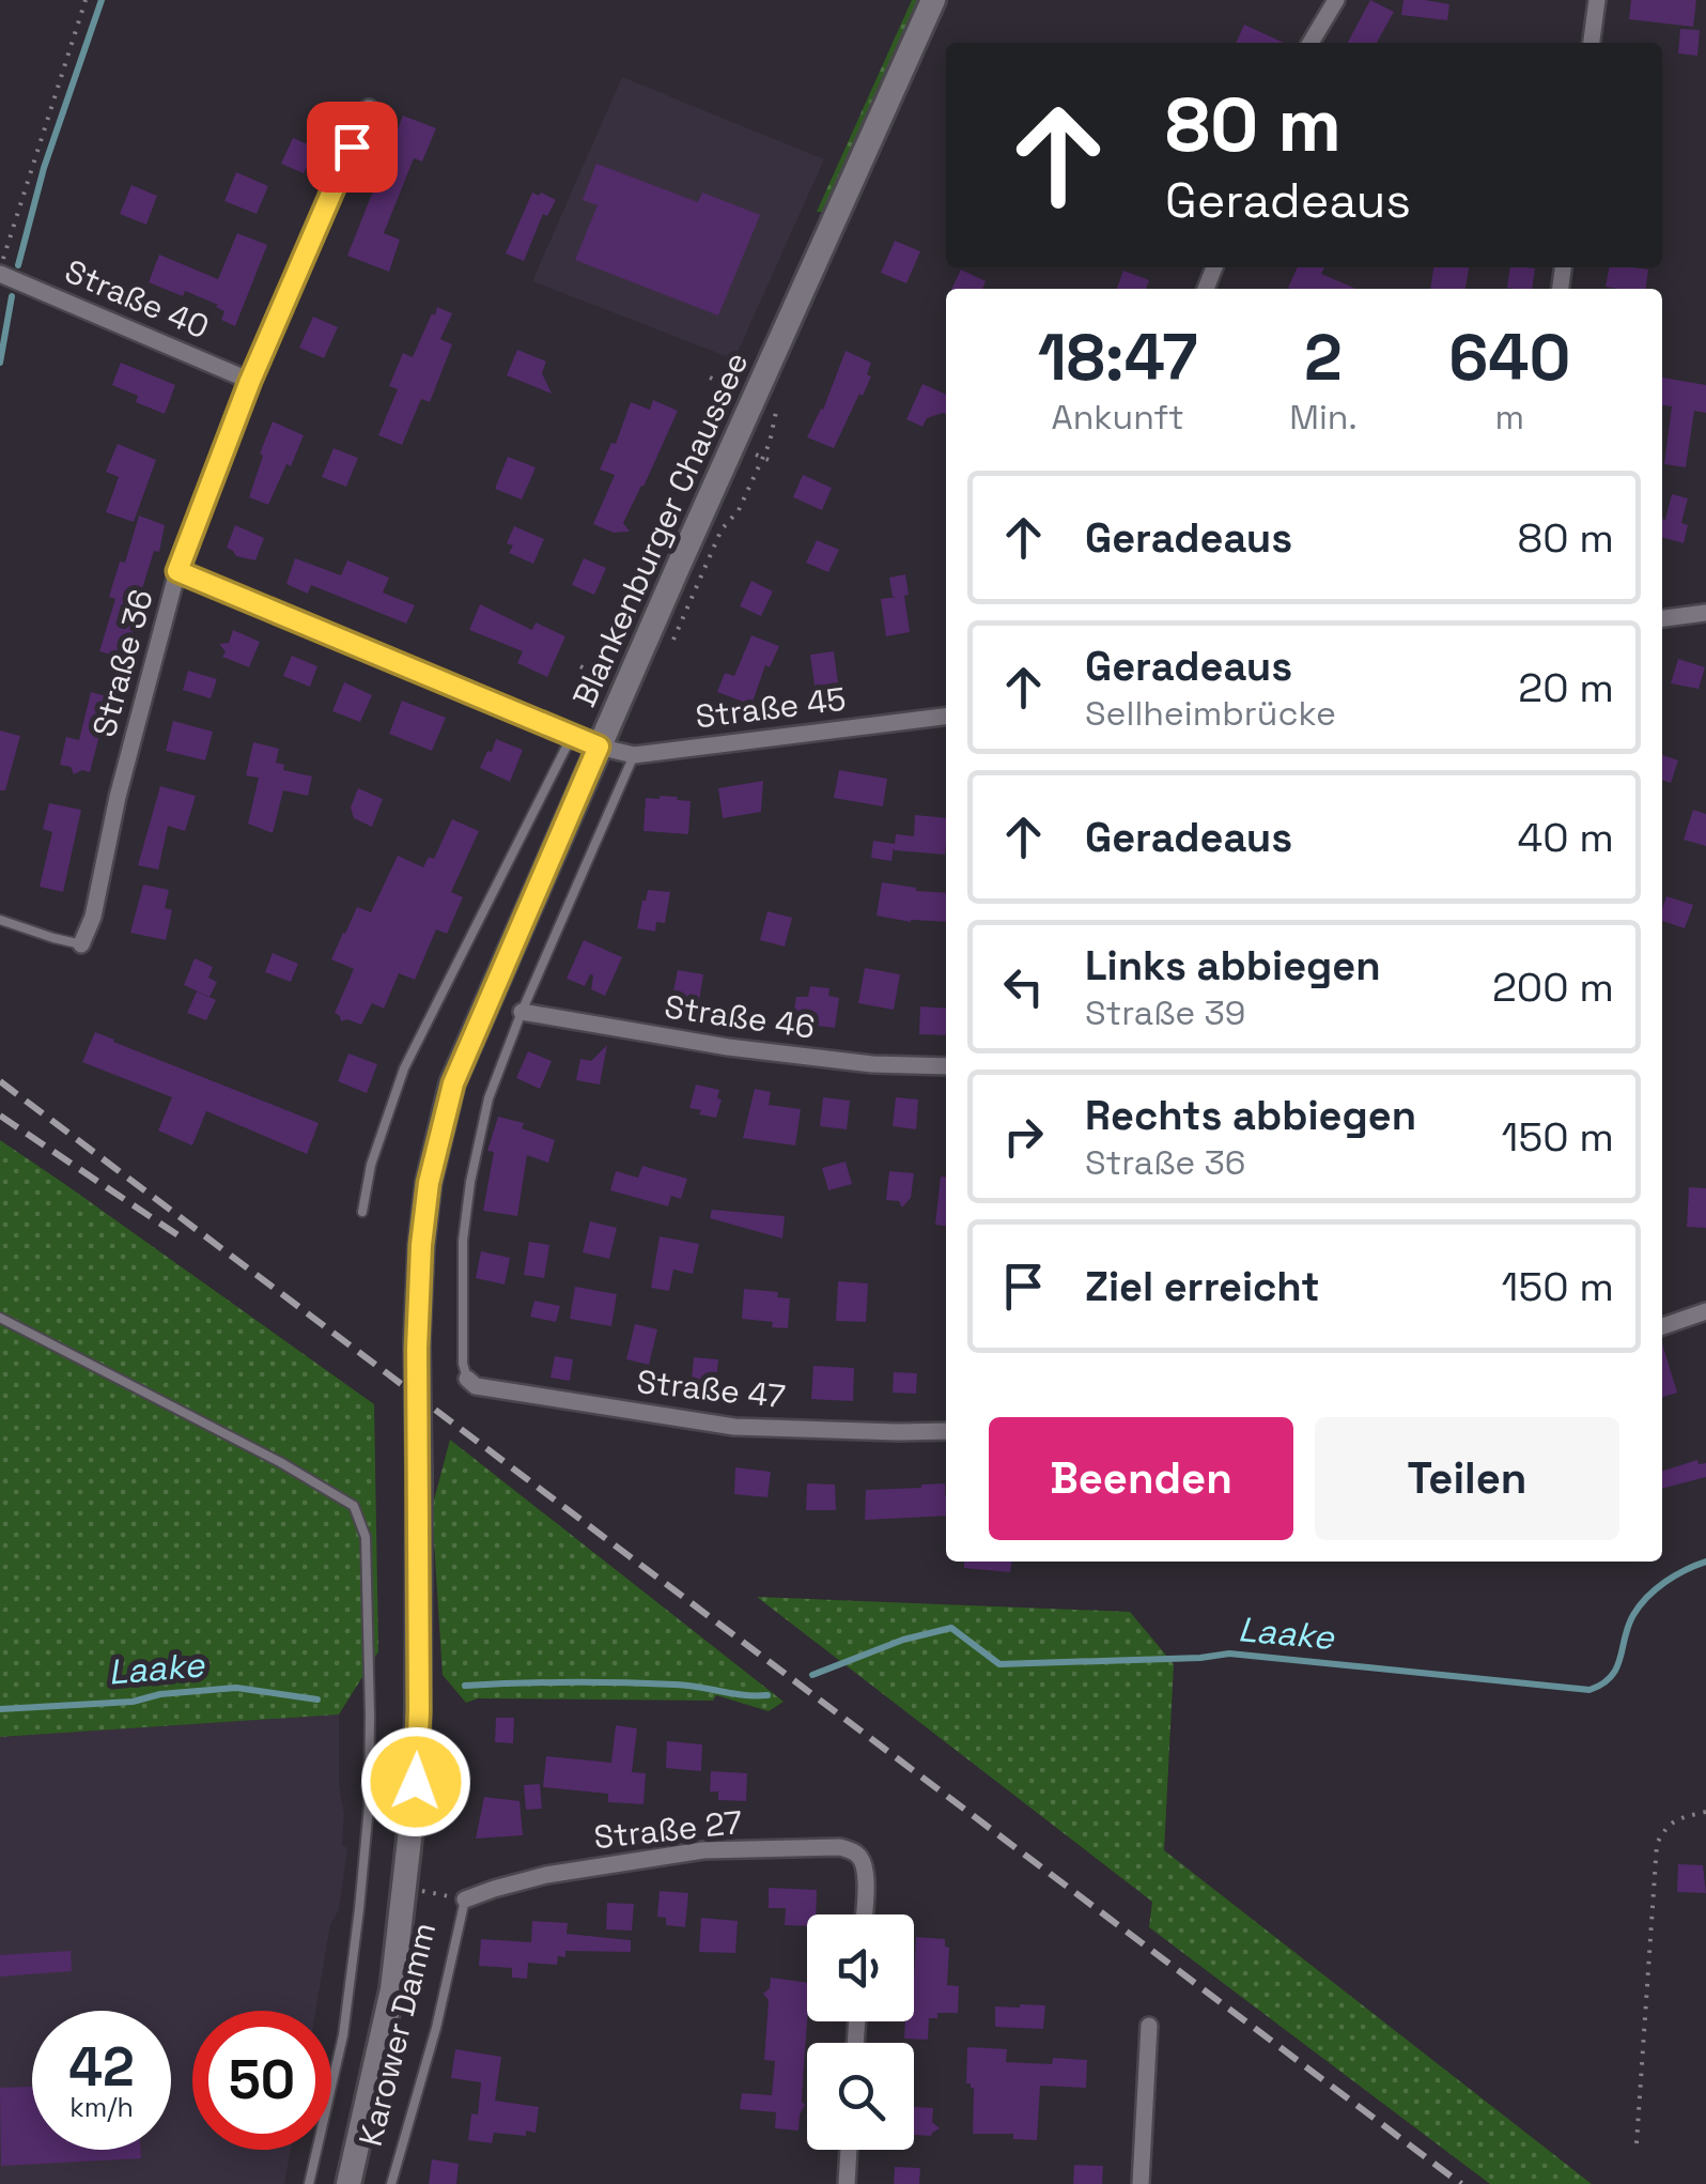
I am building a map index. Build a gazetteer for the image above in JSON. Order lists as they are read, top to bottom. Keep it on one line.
{"streets":{"main road":["Blankenburger Chaussee","Karower Damm"],"street":["Straße 40","Straße 36","Straße 45","Straße 46","Straße 47","Straße 27"]},"crossings":[["Straße 40","Straße 36"],["Blankenburger Chaussee","Straße 45"],["Blankenburger Chaussee","Karower Damm"],["Straße 36","Straße 45"],["Straße 27","Karower Damm"]],"water":["Laake"],"page":{"turn":["80 m","Geradeaus"],"eta":["18:47","Ankunft","2","Min.","640","m"],"list":[{"name":"Geradeaus","value":"80 m"},{"name":"Geradeaus","note":"Sellheimbrücke","value":"20 m"},{"name":"Geradeaus","value":"40 m"},{"name":"Links abbiegen","note":"Straße 39","value":"200 m"},{"name":"Rechts abbiegen","note":"Straße 36","value":"150 m"},{"name":"Ziel erreicht","value":"150 m"}],"buttons":["Beenden","Teilen"],"speed":"42 km/h","limit":"50"}}
